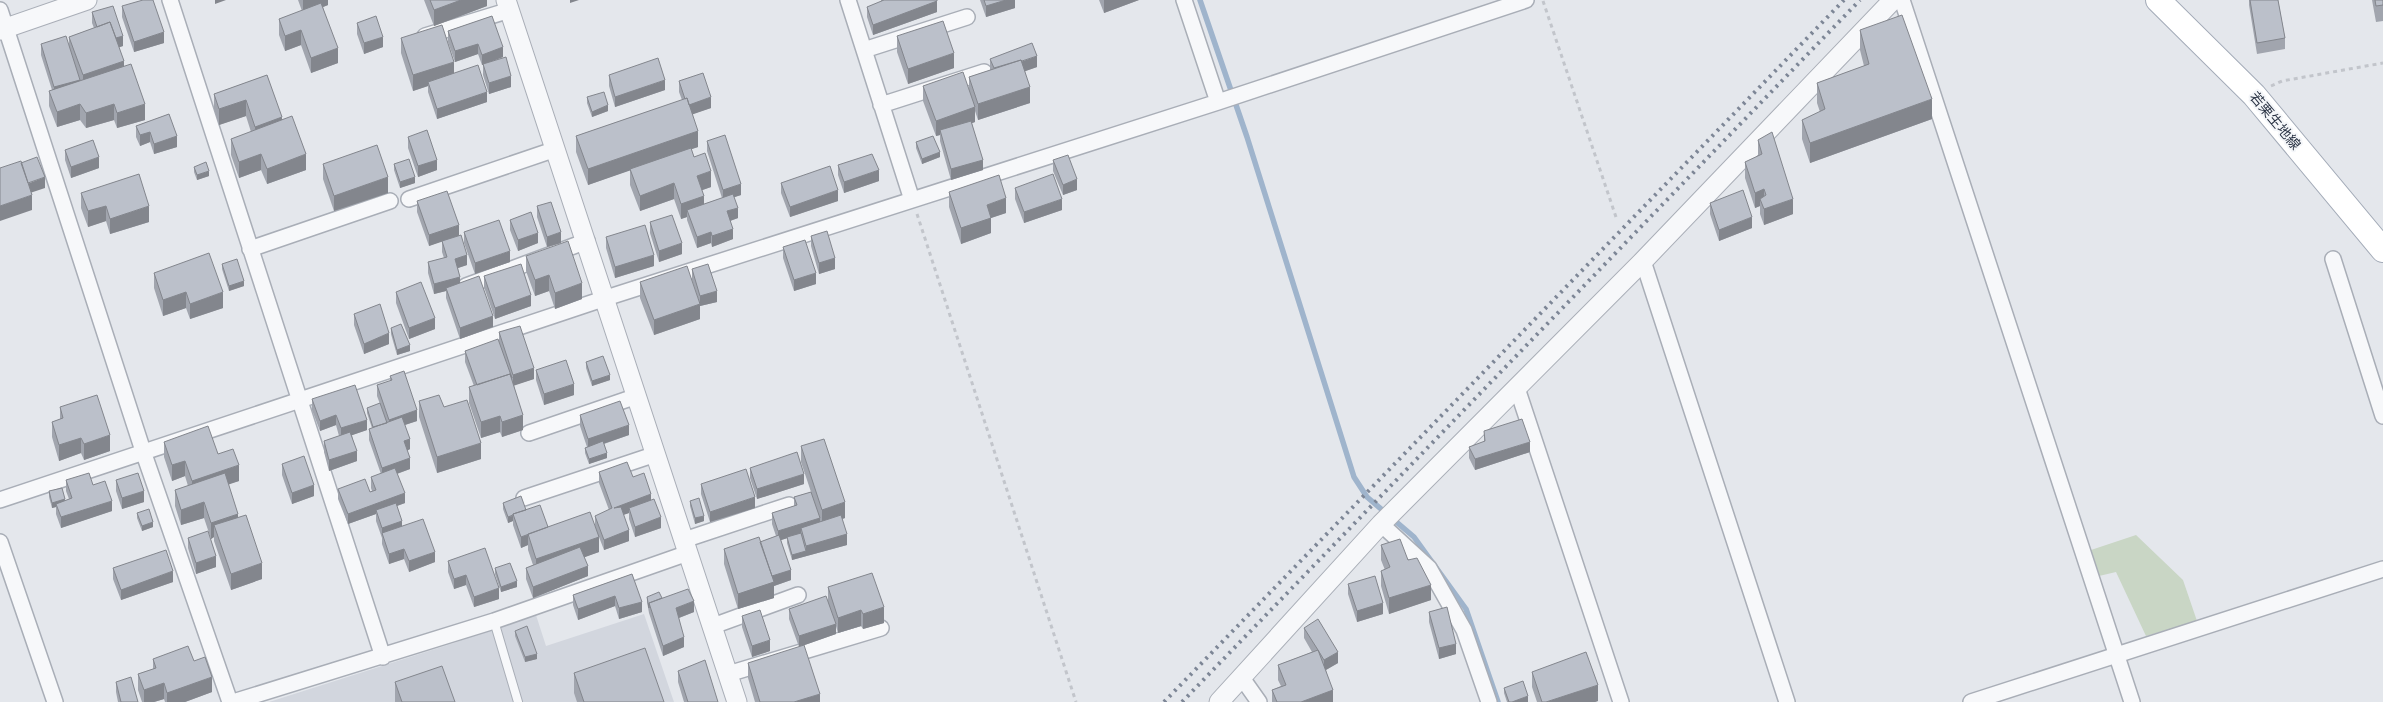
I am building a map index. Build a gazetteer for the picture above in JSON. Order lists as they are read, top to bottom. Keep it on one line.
{"streets":{"main road":["若栗生地線"]}}
